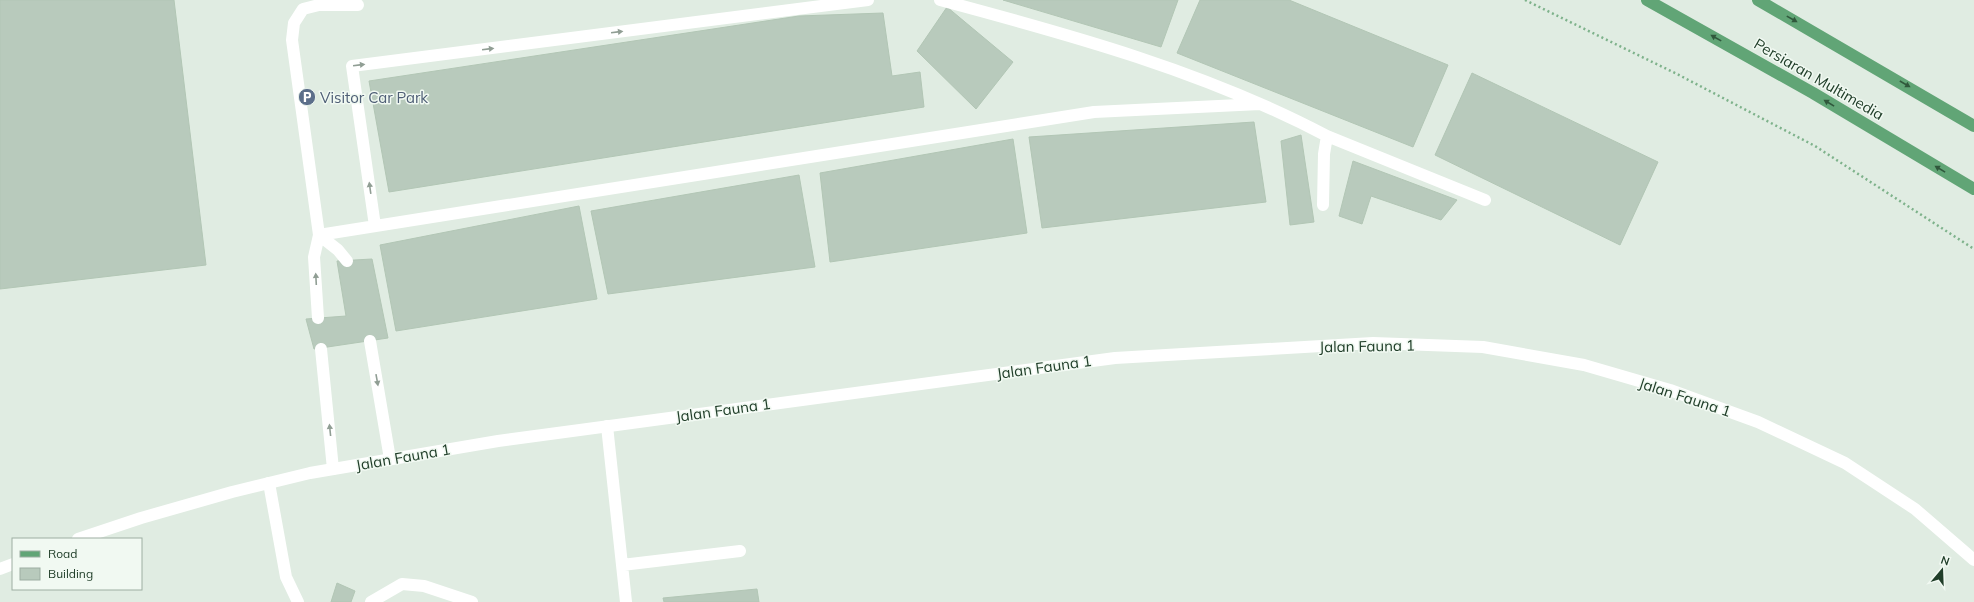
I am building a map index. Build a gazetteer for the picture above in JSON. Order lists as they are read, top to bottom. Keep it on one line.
{"streets":{"main road":["Persiaran Multimedia"],"street":["Jalan Fauna 1"]},"places":{"parking":["Visitor Car Park"]},"legend":["Road","Building"],"north":"top"}
